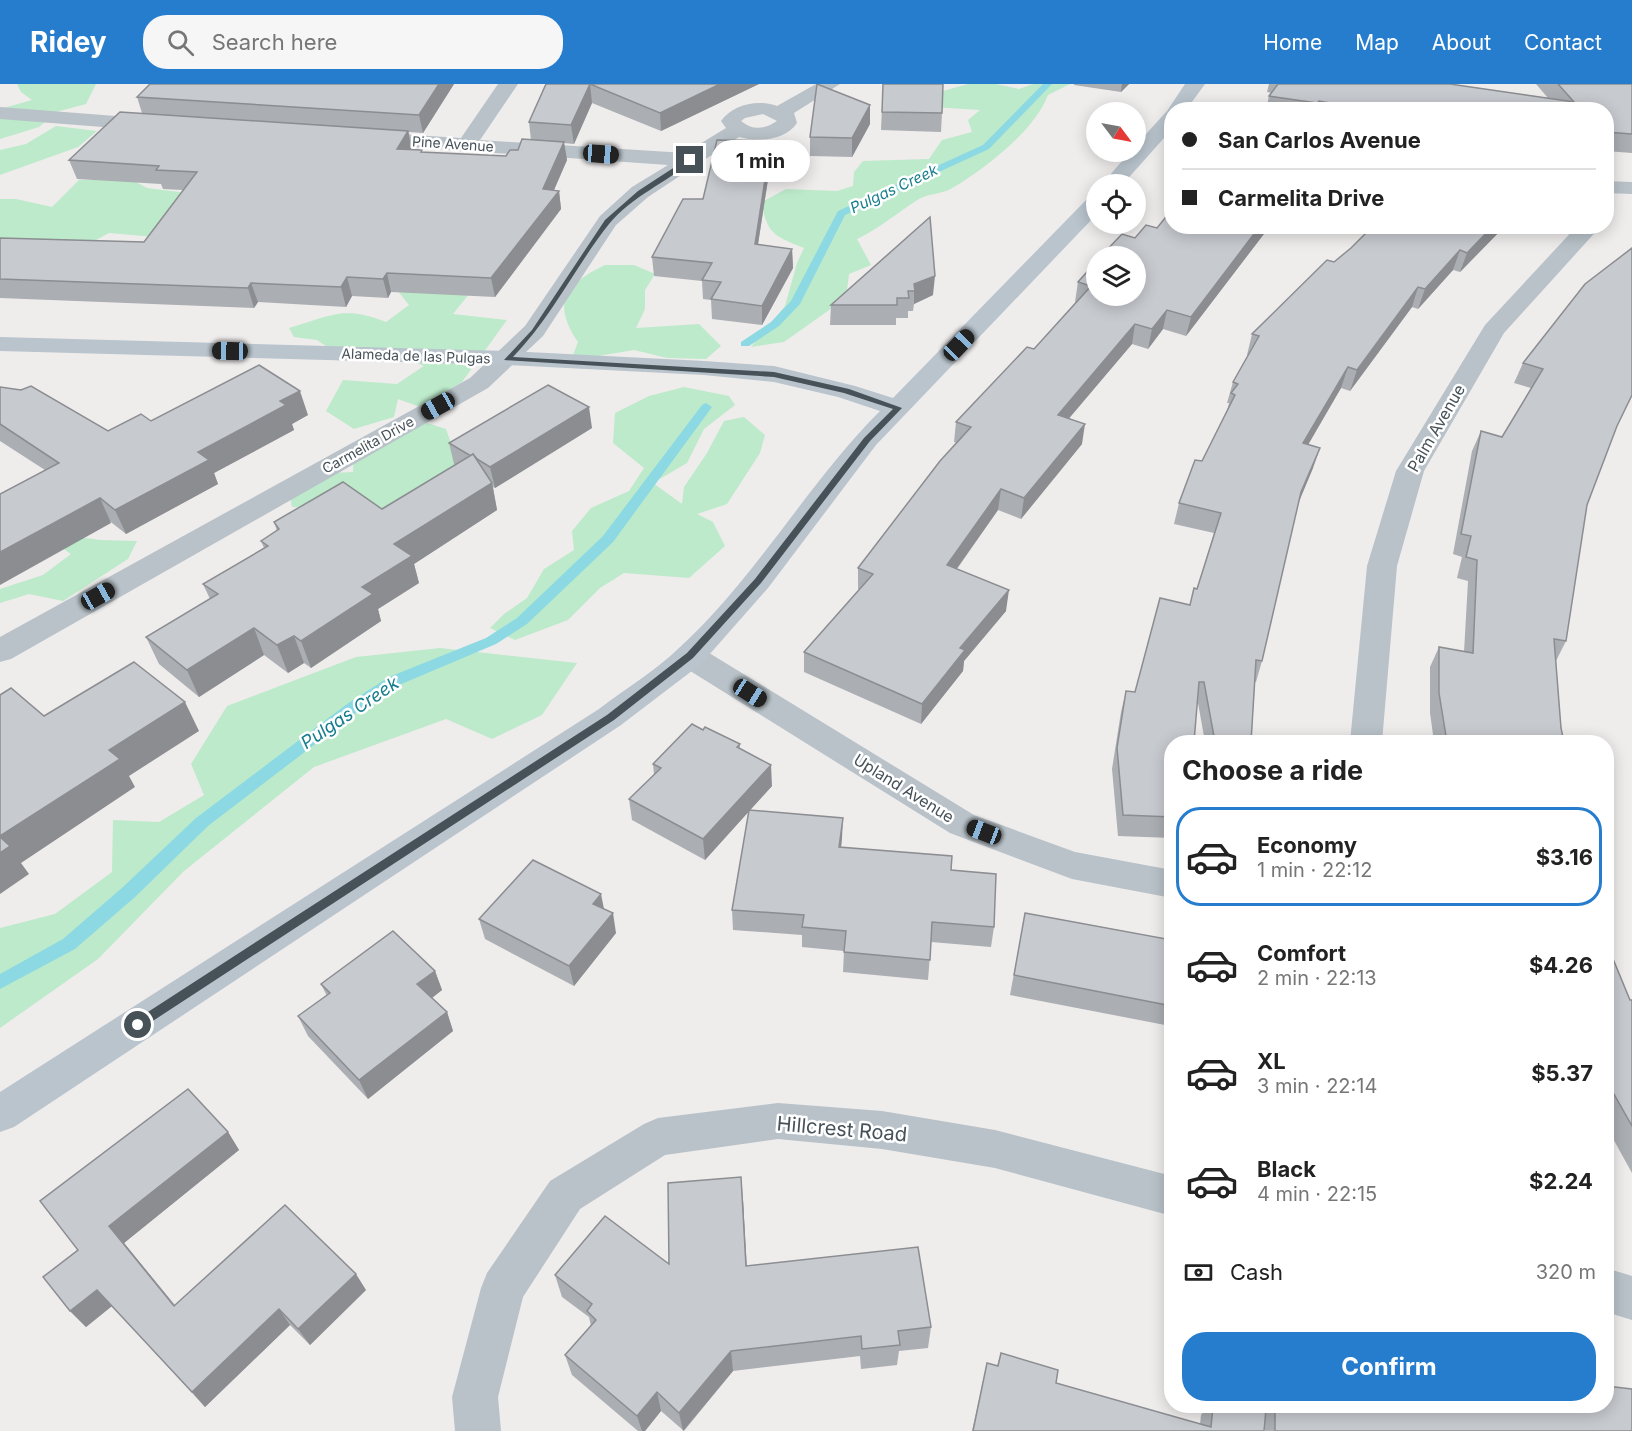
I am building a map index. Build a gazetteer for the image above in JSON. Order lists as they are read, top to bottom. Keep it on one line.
{"streets":{"main road":["Alameda de las Pulgas"],"street":["Pine Avenue","Palm Avenue","Carmelita Drive","Upland Avenue","Hillcrest Road"]},"crossings":[["Pine Avenue","Carmelita Drive"],["Alameda de las Pulgas","Carmelita Drive"]],"water":["Pulgas Creek"],"north":"bottom right","page":{"header":"Ridey","search":"Search here","nav":["Home","Map","About","Contact"],"banner":["San Carlos Avenue","Carmelita Drive"],"bubble":"1 min","heading":"Choose a ride","list":[{"name":"Economy","note":"1 min · 22:12","value":"$3.16"},{"name":"Comfort","note":"2 min · 22:13","value":"$4.26"},{"name":"XL","note":"3 min · 22:14","value":"$5.37"},{"name":"Black","note":"4 min · 22:15","value":"$2.24"}],"pay":["Cash","320 m"],"buttons":"Confirm"}}
